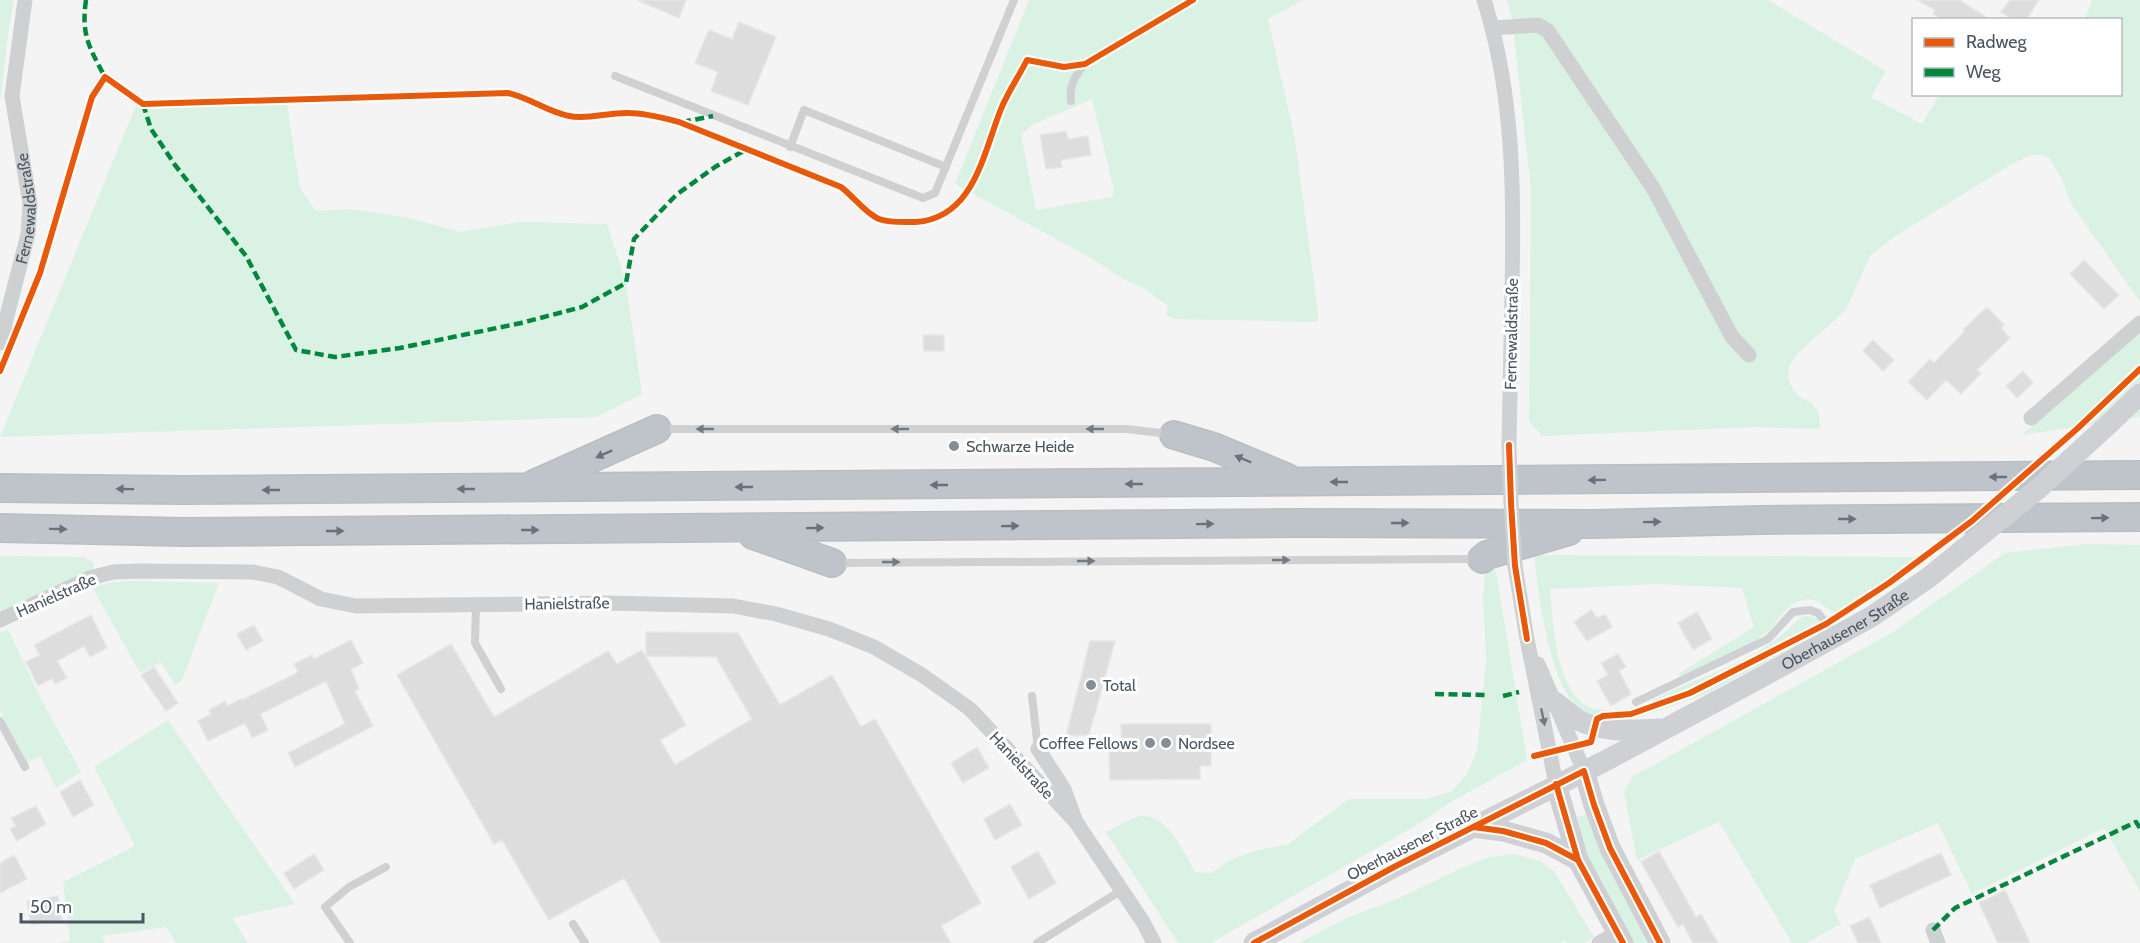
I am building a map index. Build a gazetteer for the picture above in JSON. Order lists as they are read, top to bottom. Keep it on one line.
{"streets":{"main road":["Fernewaldstraße","Oberhausener Straße"],"street":["Hanielstraße"]},"crossings":[["Fernewaldstraße","Oberhausener Straße"]],"places":["Schwarze Heide","Total","Coffee Fellows","Nordsee"],"legend":["Radweg","Weg"],"scale_bar":"50 m"}
